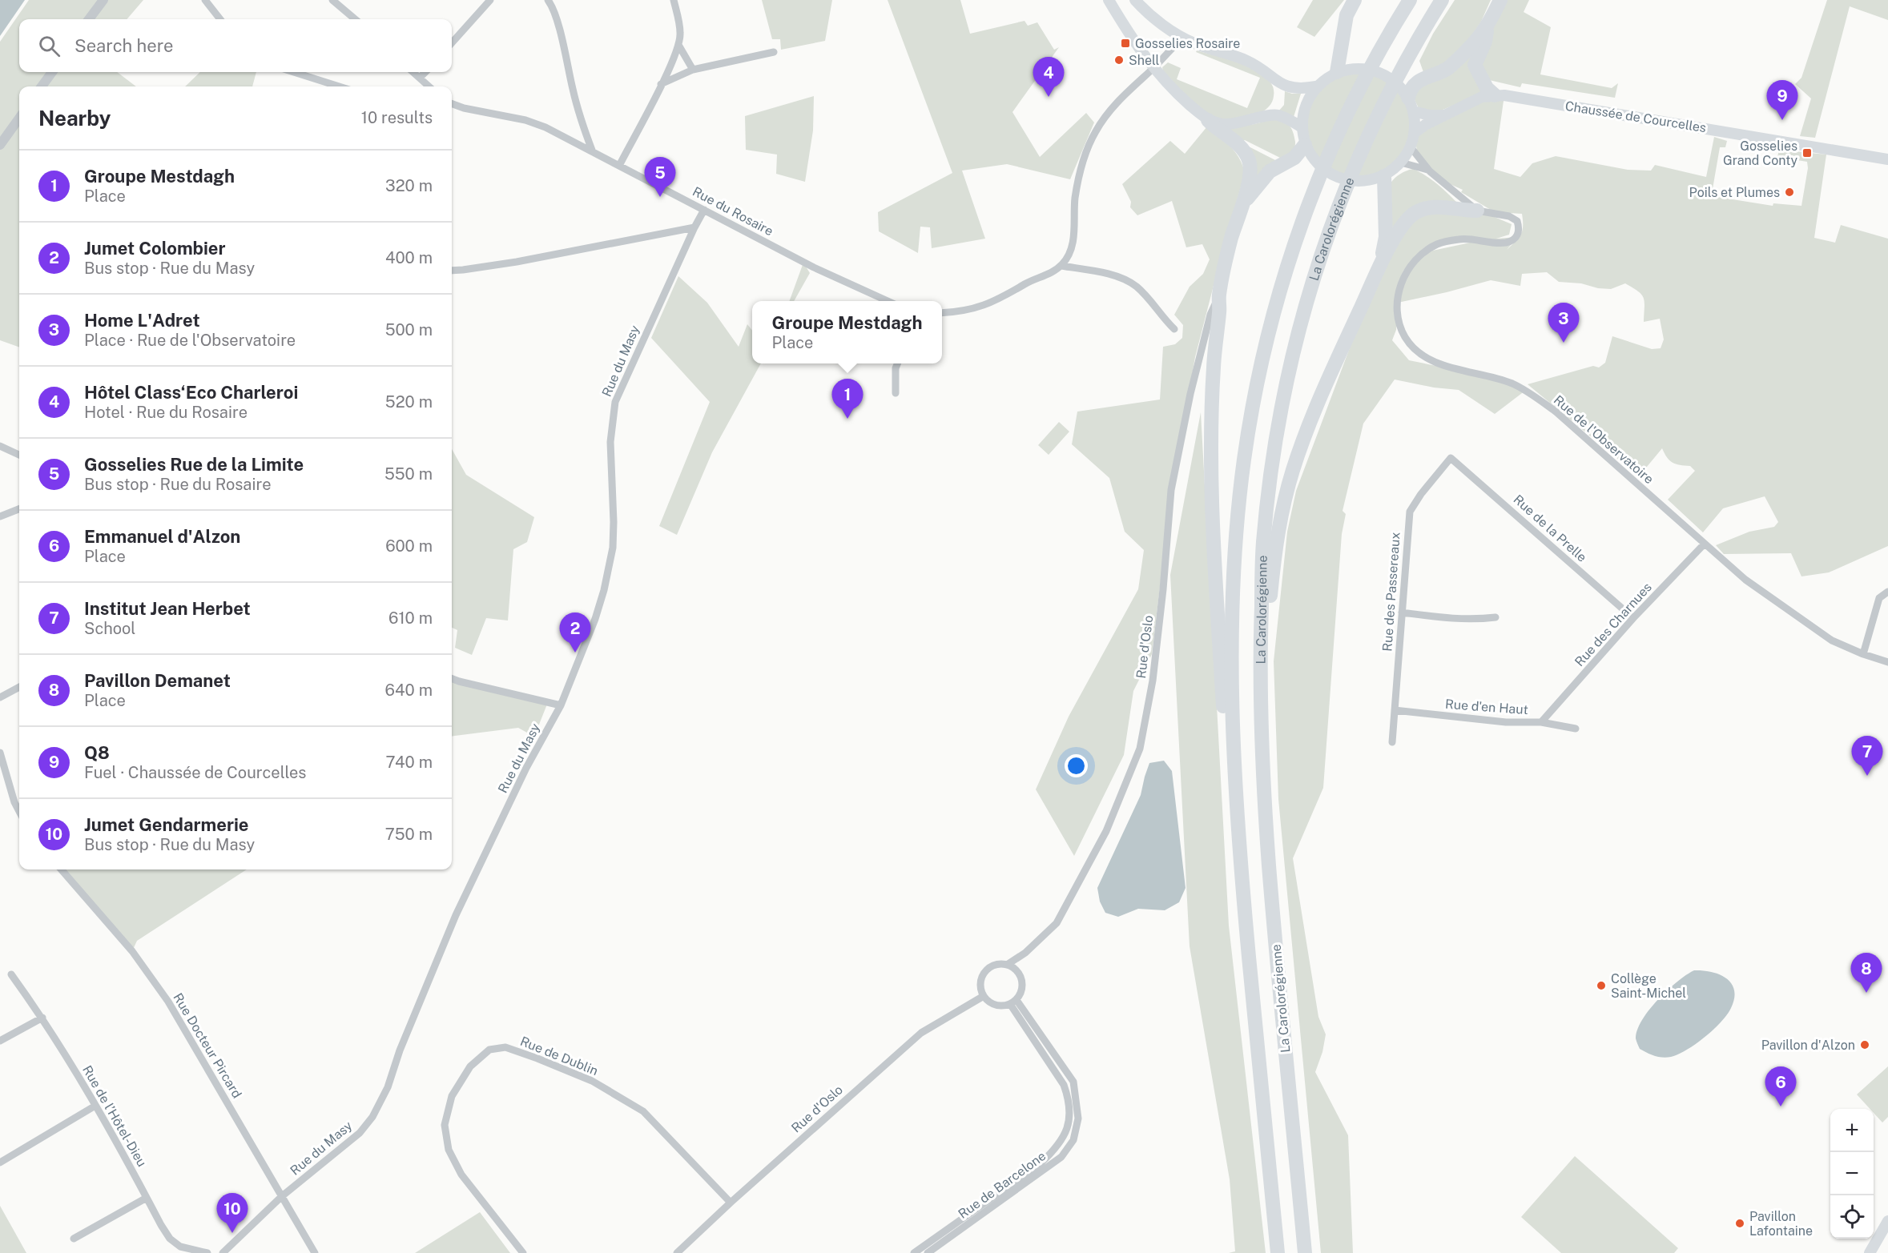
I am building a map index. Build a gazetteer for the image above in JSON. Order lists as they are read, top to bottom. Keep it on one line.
{"streets":{"highway":["La Carolorégienne"],"main road":["Chaussée de Courcelles"],"street":["Rue du Rosaire","Rue du Masy","Rue de l'Observatoire","Rue de la Prelle","Rue des Passereaux","Rue des Charnues","Rue d'Oslo","Rue d'en Haut","Rue Docteur Pircard","Rue de Dublin","Rue de l’Hôtel-Dieu","Rue de Barcelone"]},"crossings":[["Chaussée de Courcelles","Rue de l'Observatoire"],["Rue du Rosaire","Rue du Masy"],["Rue du Masy","Rue Docteur Pircard"],["Rue de l'Observatoire","Rue des Charnues"],["Rue de la Prelle","Rue des Passereaux"],["Rue de la Prelle","Rue des Charnues"],["Rue des Passereaux","Rue d'en Haut"],["Rue des Charnues","Rue d'en Haut"],["Rue d'Oslo","Rue de Dublin"],["Rue d'Oslo","Rue de Barcelone"]],"places":{"transit":["Gosselies Rosaire","Gosselies Grand Conty"],"other":["Shell","Poils et Plumes","Collège Saint-Michel","Pavillon d'Alzon","Pavillon Lafontaine"]},"page":{"search":"Search here","pins":["4","9","5","3","1","2","7","8","6","10"],"heading":["Nearby","10 results"],"list":[{"mark":"1","name":"Groupe Mestdagh","note":"Place","value":"320 m"},{"mark":"2","name":"Jumet Colombier","note":"Bus stop · Rue du Masy","value":"400 m"},{"mark":"3","name":"Home L'Adret","note":"Place · Rue de l'Observatoire","value":"500 m"},{"mark":"4","name":"Hôtel Class‘Eco Charleroi","note":"Hotel · Rue du Rosaire","value":"520 m"},{"mark":"5","name":"Gosselies Rue de la Limite","note":"Bus stop · Rue du Rosaire","value":"550 m"},{"mark":"6","name":"Emmanuel d'Alzon","note":"Place","value":"600 m"},{"mark":"7","name":"Institut Jean Herbet","note":"School","value":"610 m"},{"mark":"8","name":"Pavillon Demanet","note":"Place","value":"640 m"},{"mark":"9","name":"Q8","note":"Fuel · Chaussée de Courcelles","value":"740 m"},{"mark":"10","name":"Jumet Gendarmerie","note":"Bus stop · Rue du Masy","value":"750 m"}],"popup":["Groupe Mestdagh","Place"],"map_buttons":["+","−"]}}
